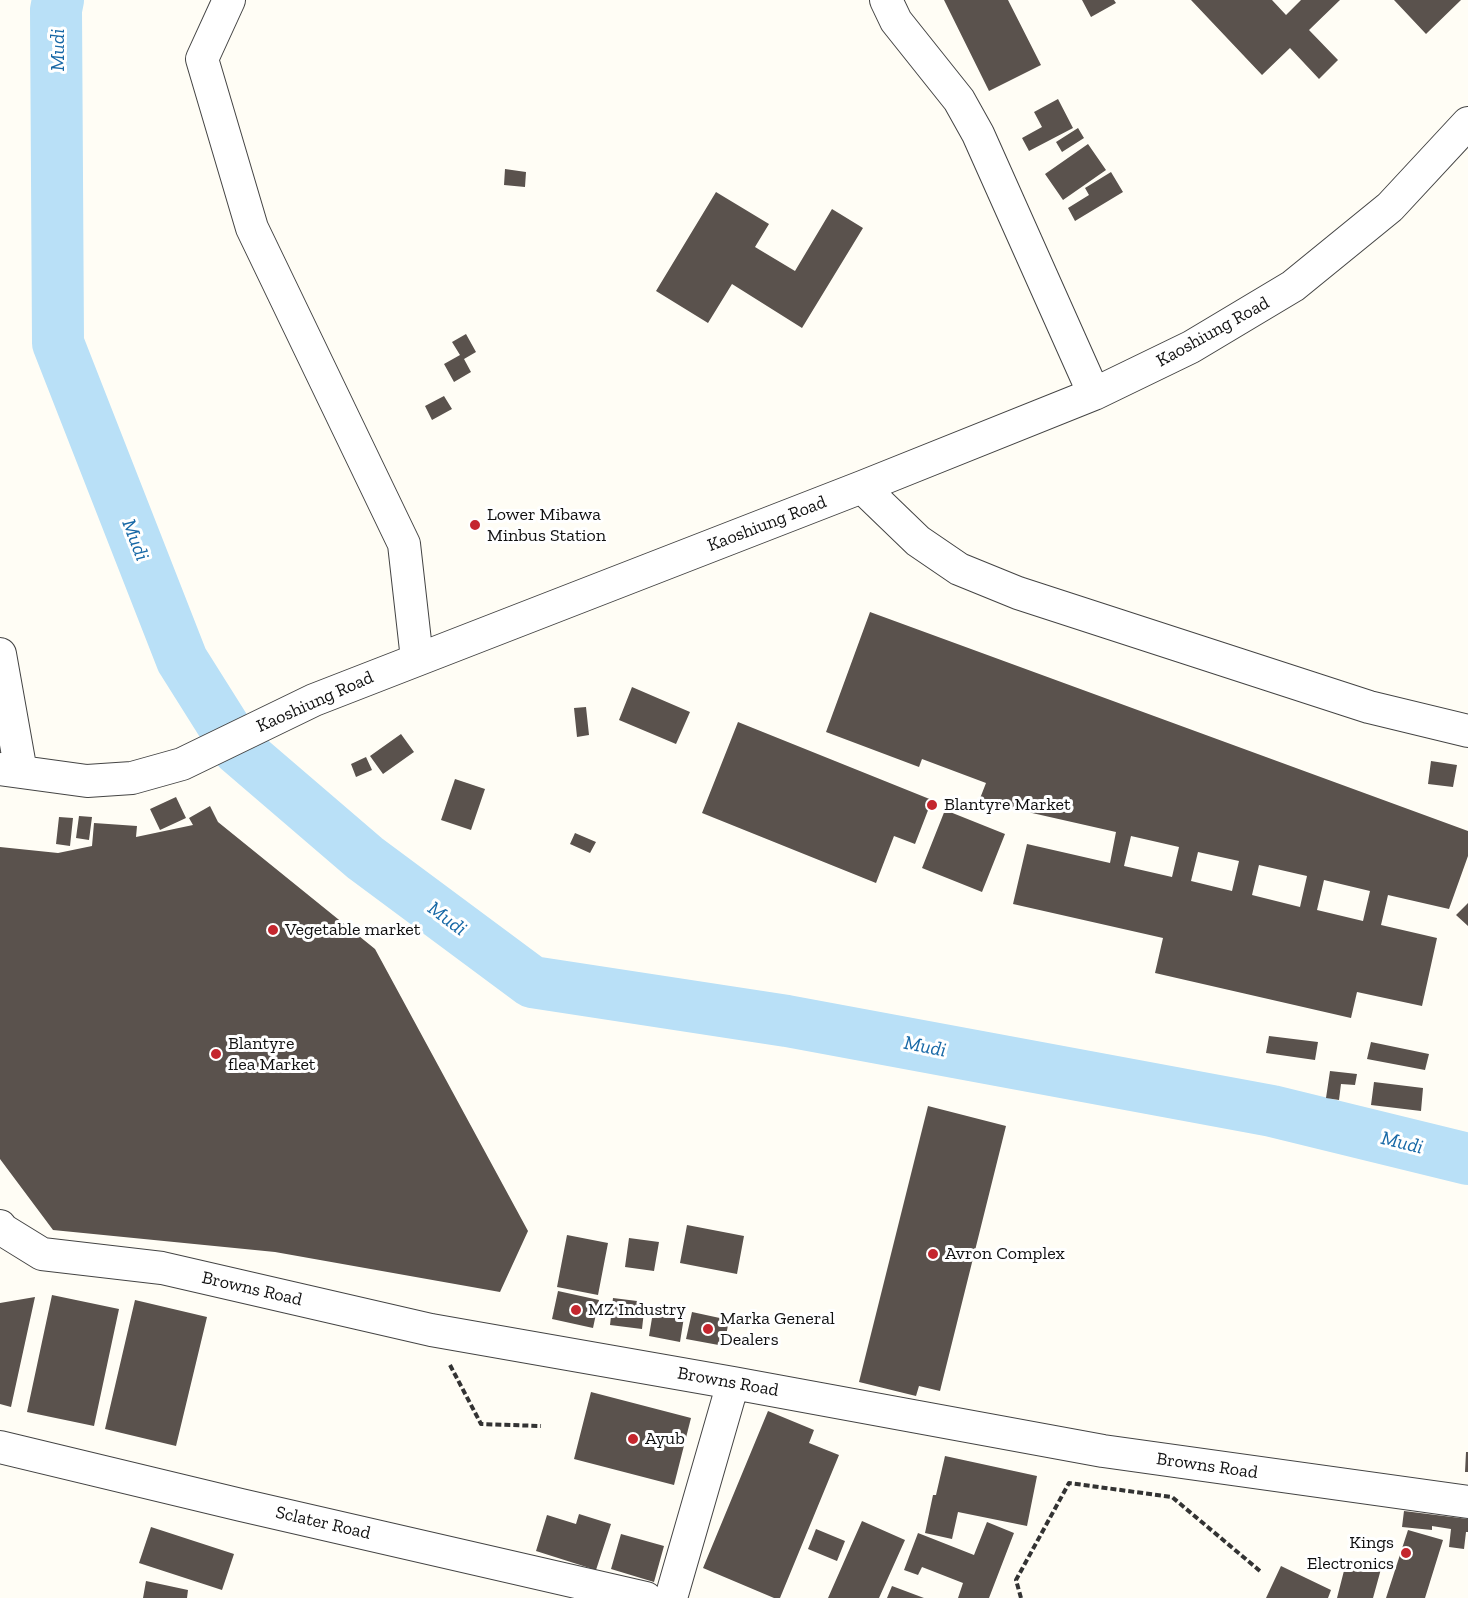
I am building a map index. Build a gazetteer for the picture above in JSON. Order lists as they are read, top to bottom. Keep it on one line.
{"streets":{"street":["Kaoshiung Road","Browns Road","Sclater Road"]},"water":["Mudi"],"places":["Lower Mibawa Minbus Station","Blantyre Market","Vegetable market","Blantyre flea Market","Avron Complex","MZ Industry","Marka General Dealers","Ayub","Kings Electronics"]}
